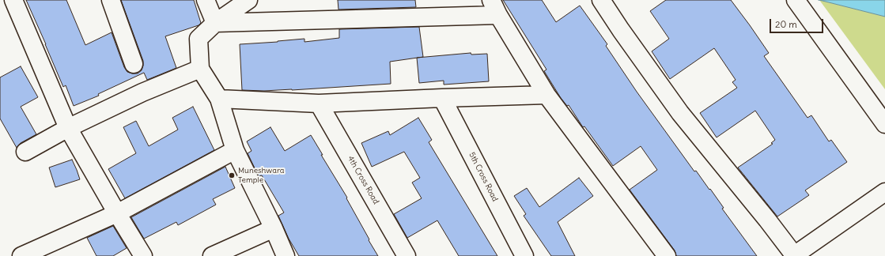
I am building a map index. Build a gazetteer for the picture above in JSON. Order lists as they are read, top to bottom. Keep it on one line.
{"streets":{"street":["5th Cross Road","4th Cross Road"]},"places":["Muneshwara Temple"],"scale_bar":"20 m"}
